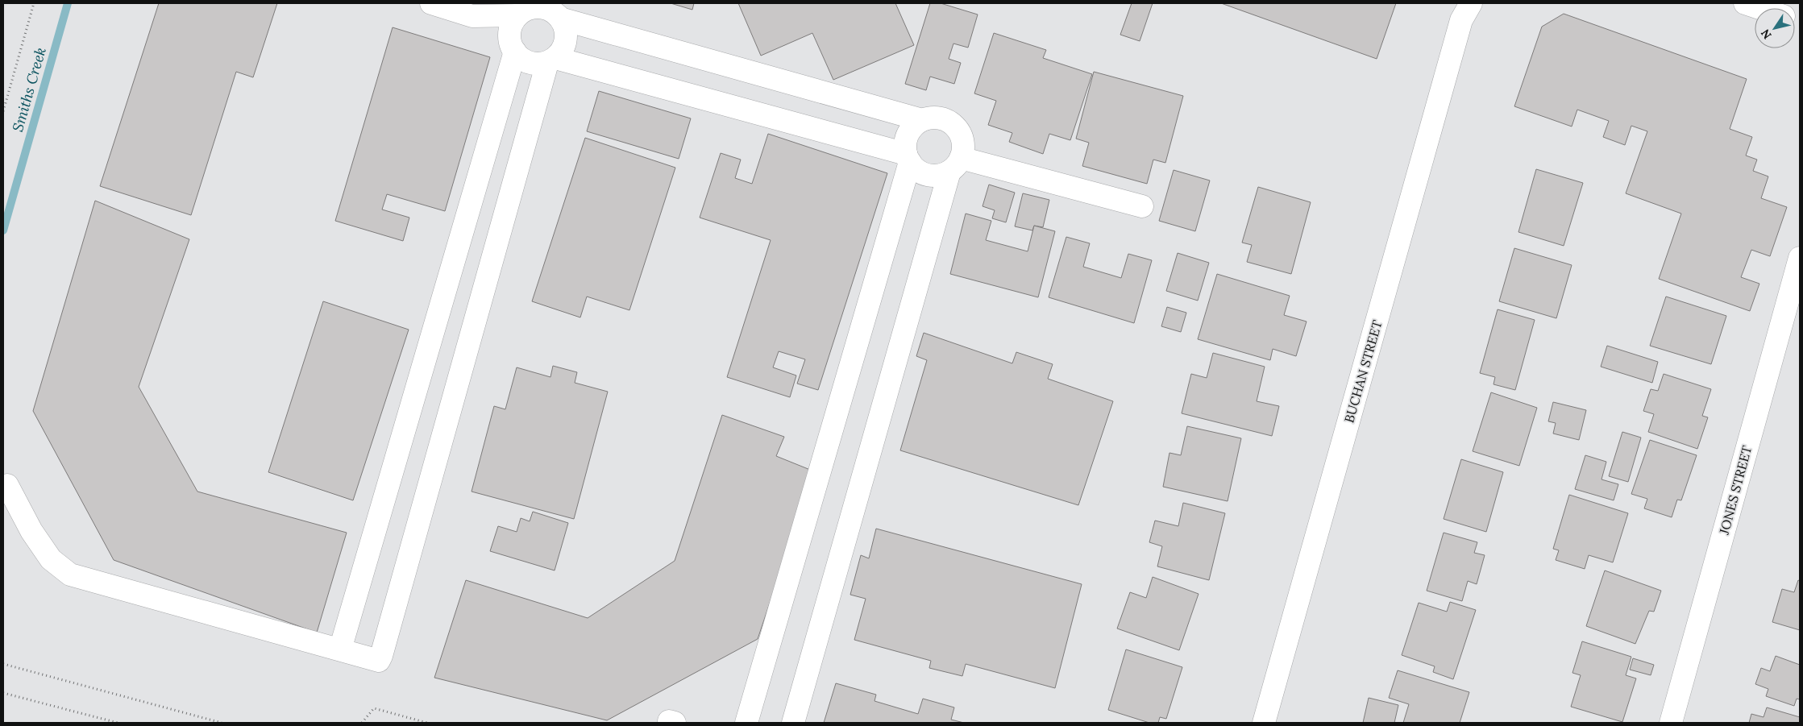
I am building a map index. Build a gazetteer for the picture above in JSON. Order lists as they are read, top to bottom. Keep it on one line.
{"streets":{"street":["BUCHAN STREET","JONES STREET"]},"water":["Smiths Creek"],"north":"bottom left"}
